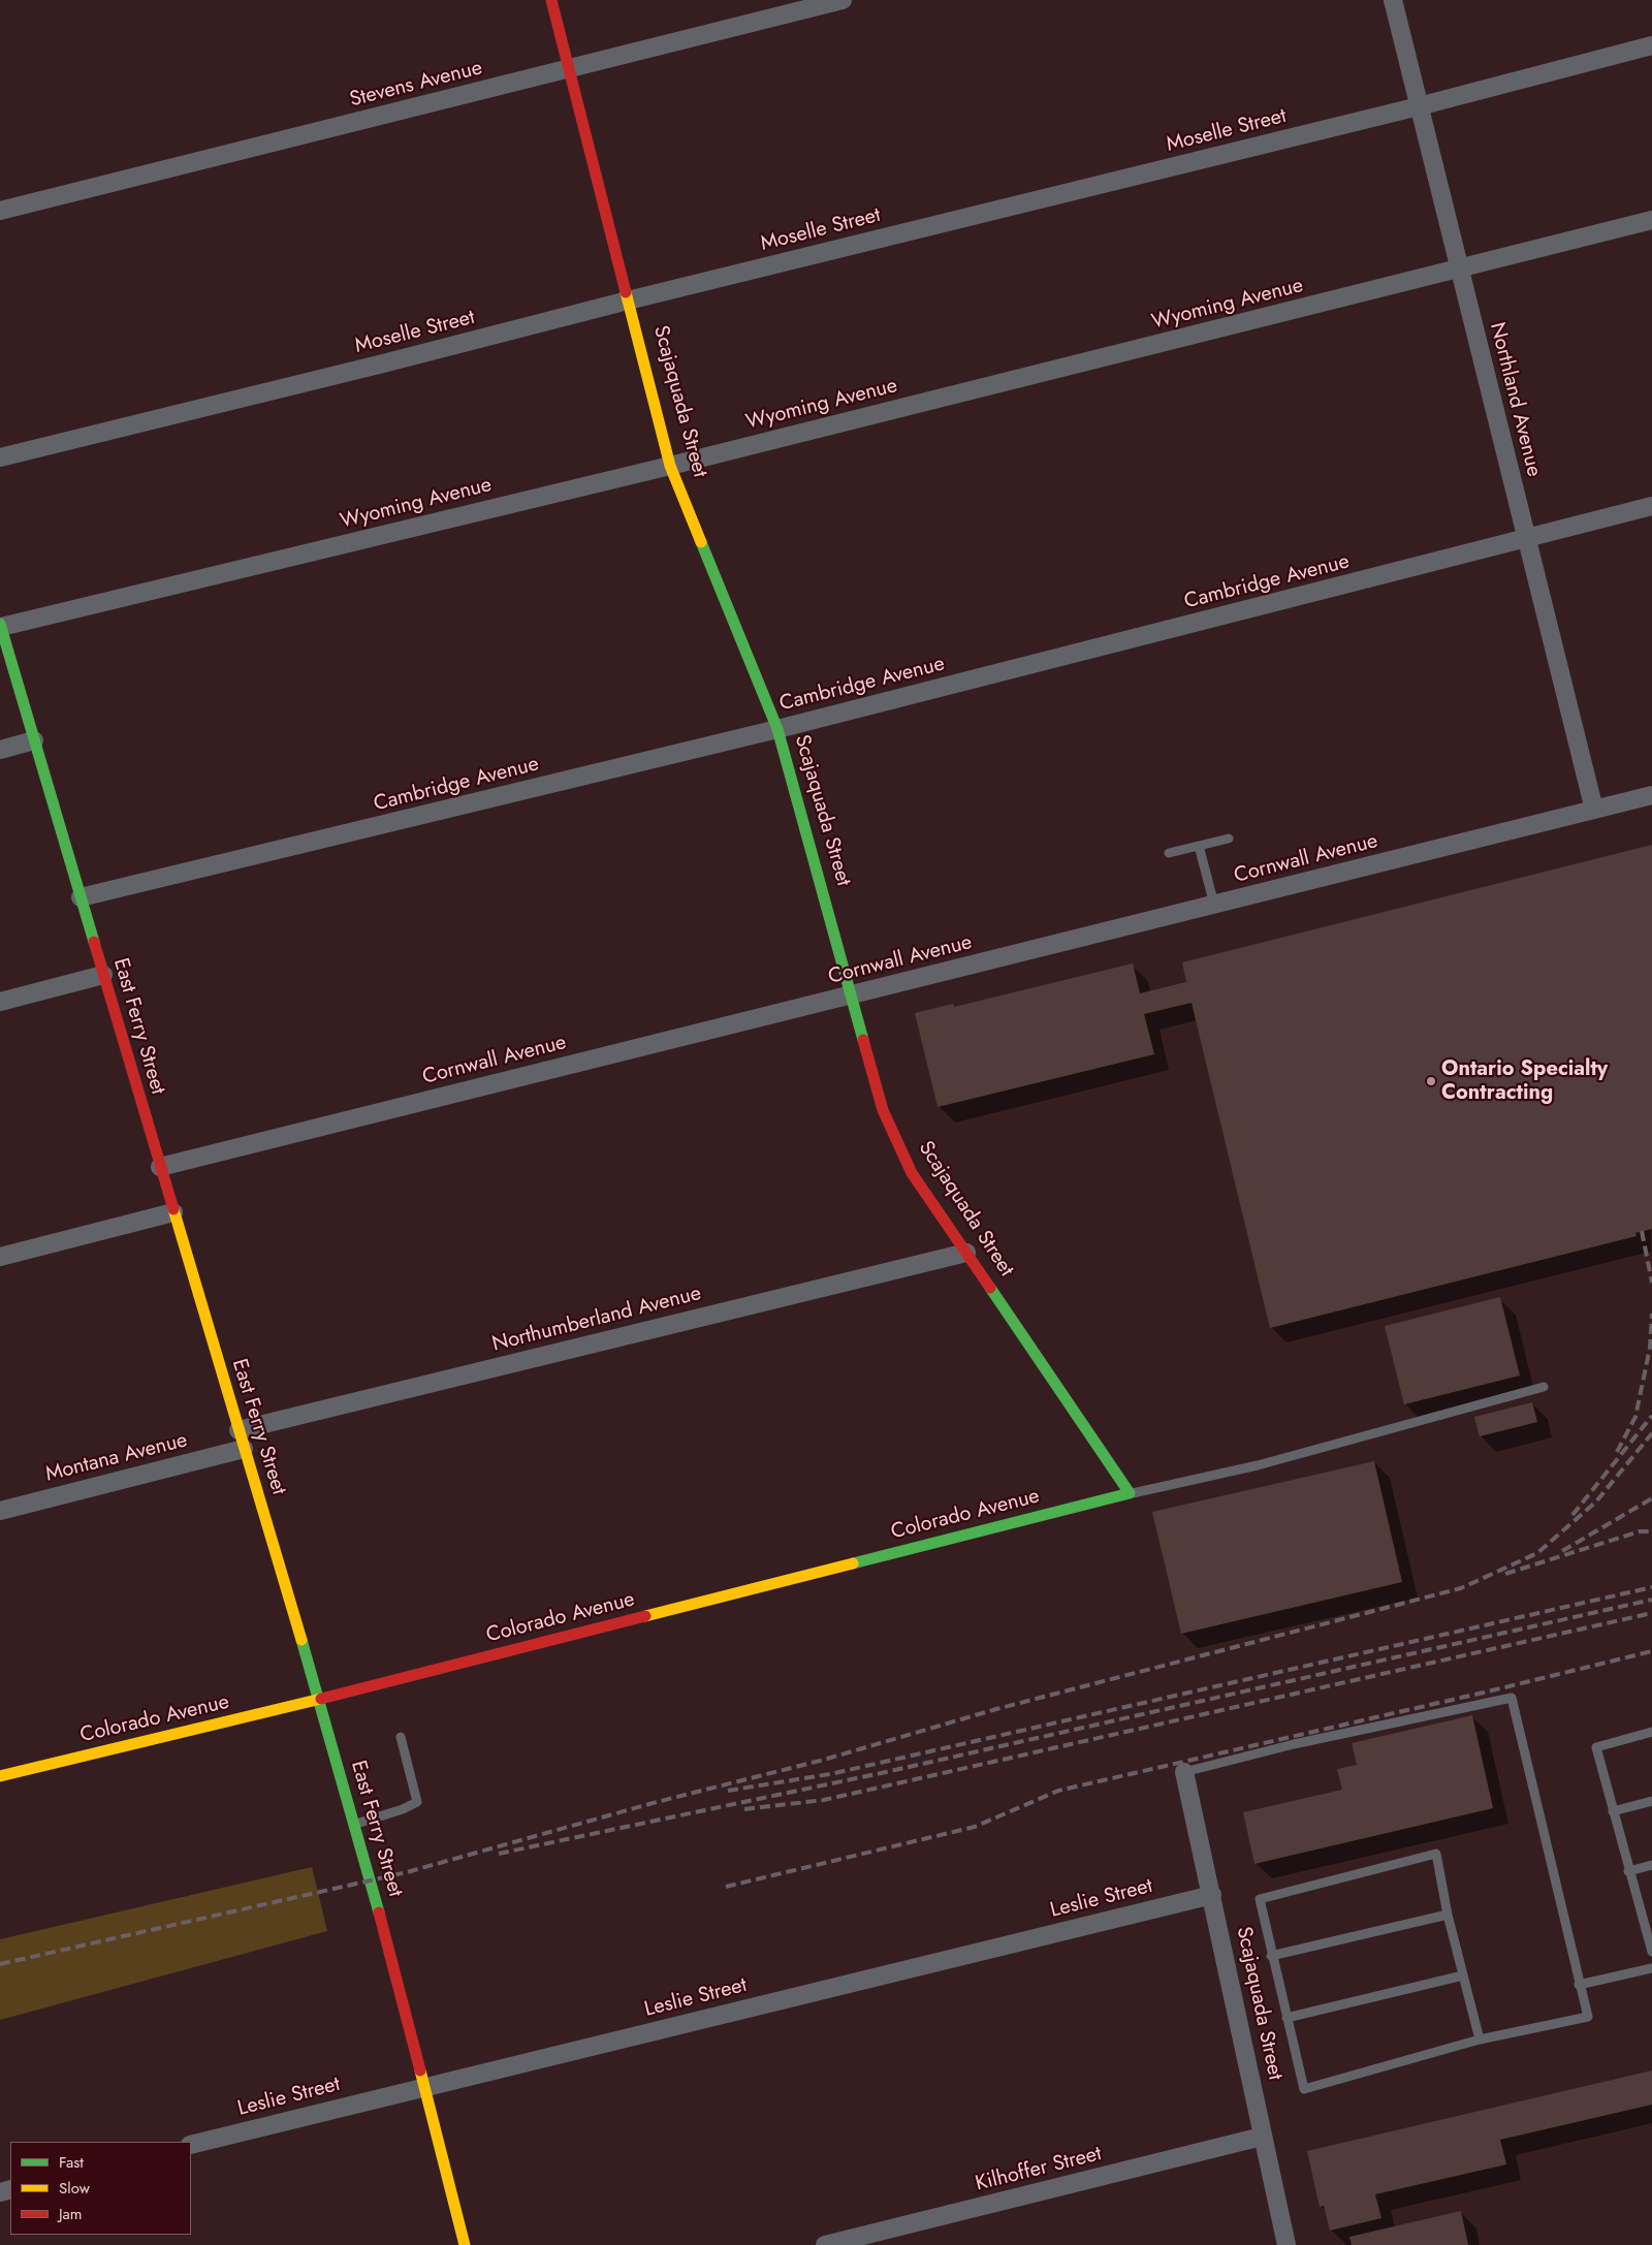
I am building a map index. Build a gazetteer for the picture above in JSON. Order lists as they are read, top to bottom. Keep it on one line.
{"streets":{"street":["Stevens Avenue","Moselle Street","Wyoming Avenue","Northland Avenue","Scajaquada Street","Cambridge Avenue","Cornwall Avenue","East Ferry Street","Northumberland Avenue","Montana Avenue","Colorado Avenue","Leslie Street","Kilhoffer Street"]},"crossings":[["Stevens Avenue","Scajaquada Street"],["Moselle Street","Northland Avenue"],["Moselle Street","Scajaquada Street"],["Wyoming Avenue","Northland Avenue"],["Wyoming Avenue","Scajaquada Street"],["Wyoming Avenue","East Ferry Street"],["Northland Avenue","Cambridge Avenue"],["Northland Avenue","Cornwall Avenue"],["Scajaquada Street","Cambridge Avenue"],["Scajaquada Street","Cornwall Avenue"],["Scajaquada Street","Northumberland Avenue"],["Scajaquada Street","Colorado Avenue"],["Scajaquada Street","Leslie Street"],["Scajaquada Street","Kilhoffer Street"],["Cambridge Avenue","East Ferry Street"],["Cornwall Avenue","East Ferry Street"],["East Ferry Street","Northumberland Avenue"],["East Ferry Street","Montana Avenue"],["East Ferry Street","Colorado Avenue"],["East Ferry Street","Leslie Street"]],"places":["Ontario Specialty Contracting"],"legend":["Fast","Slow","Jam"]}
